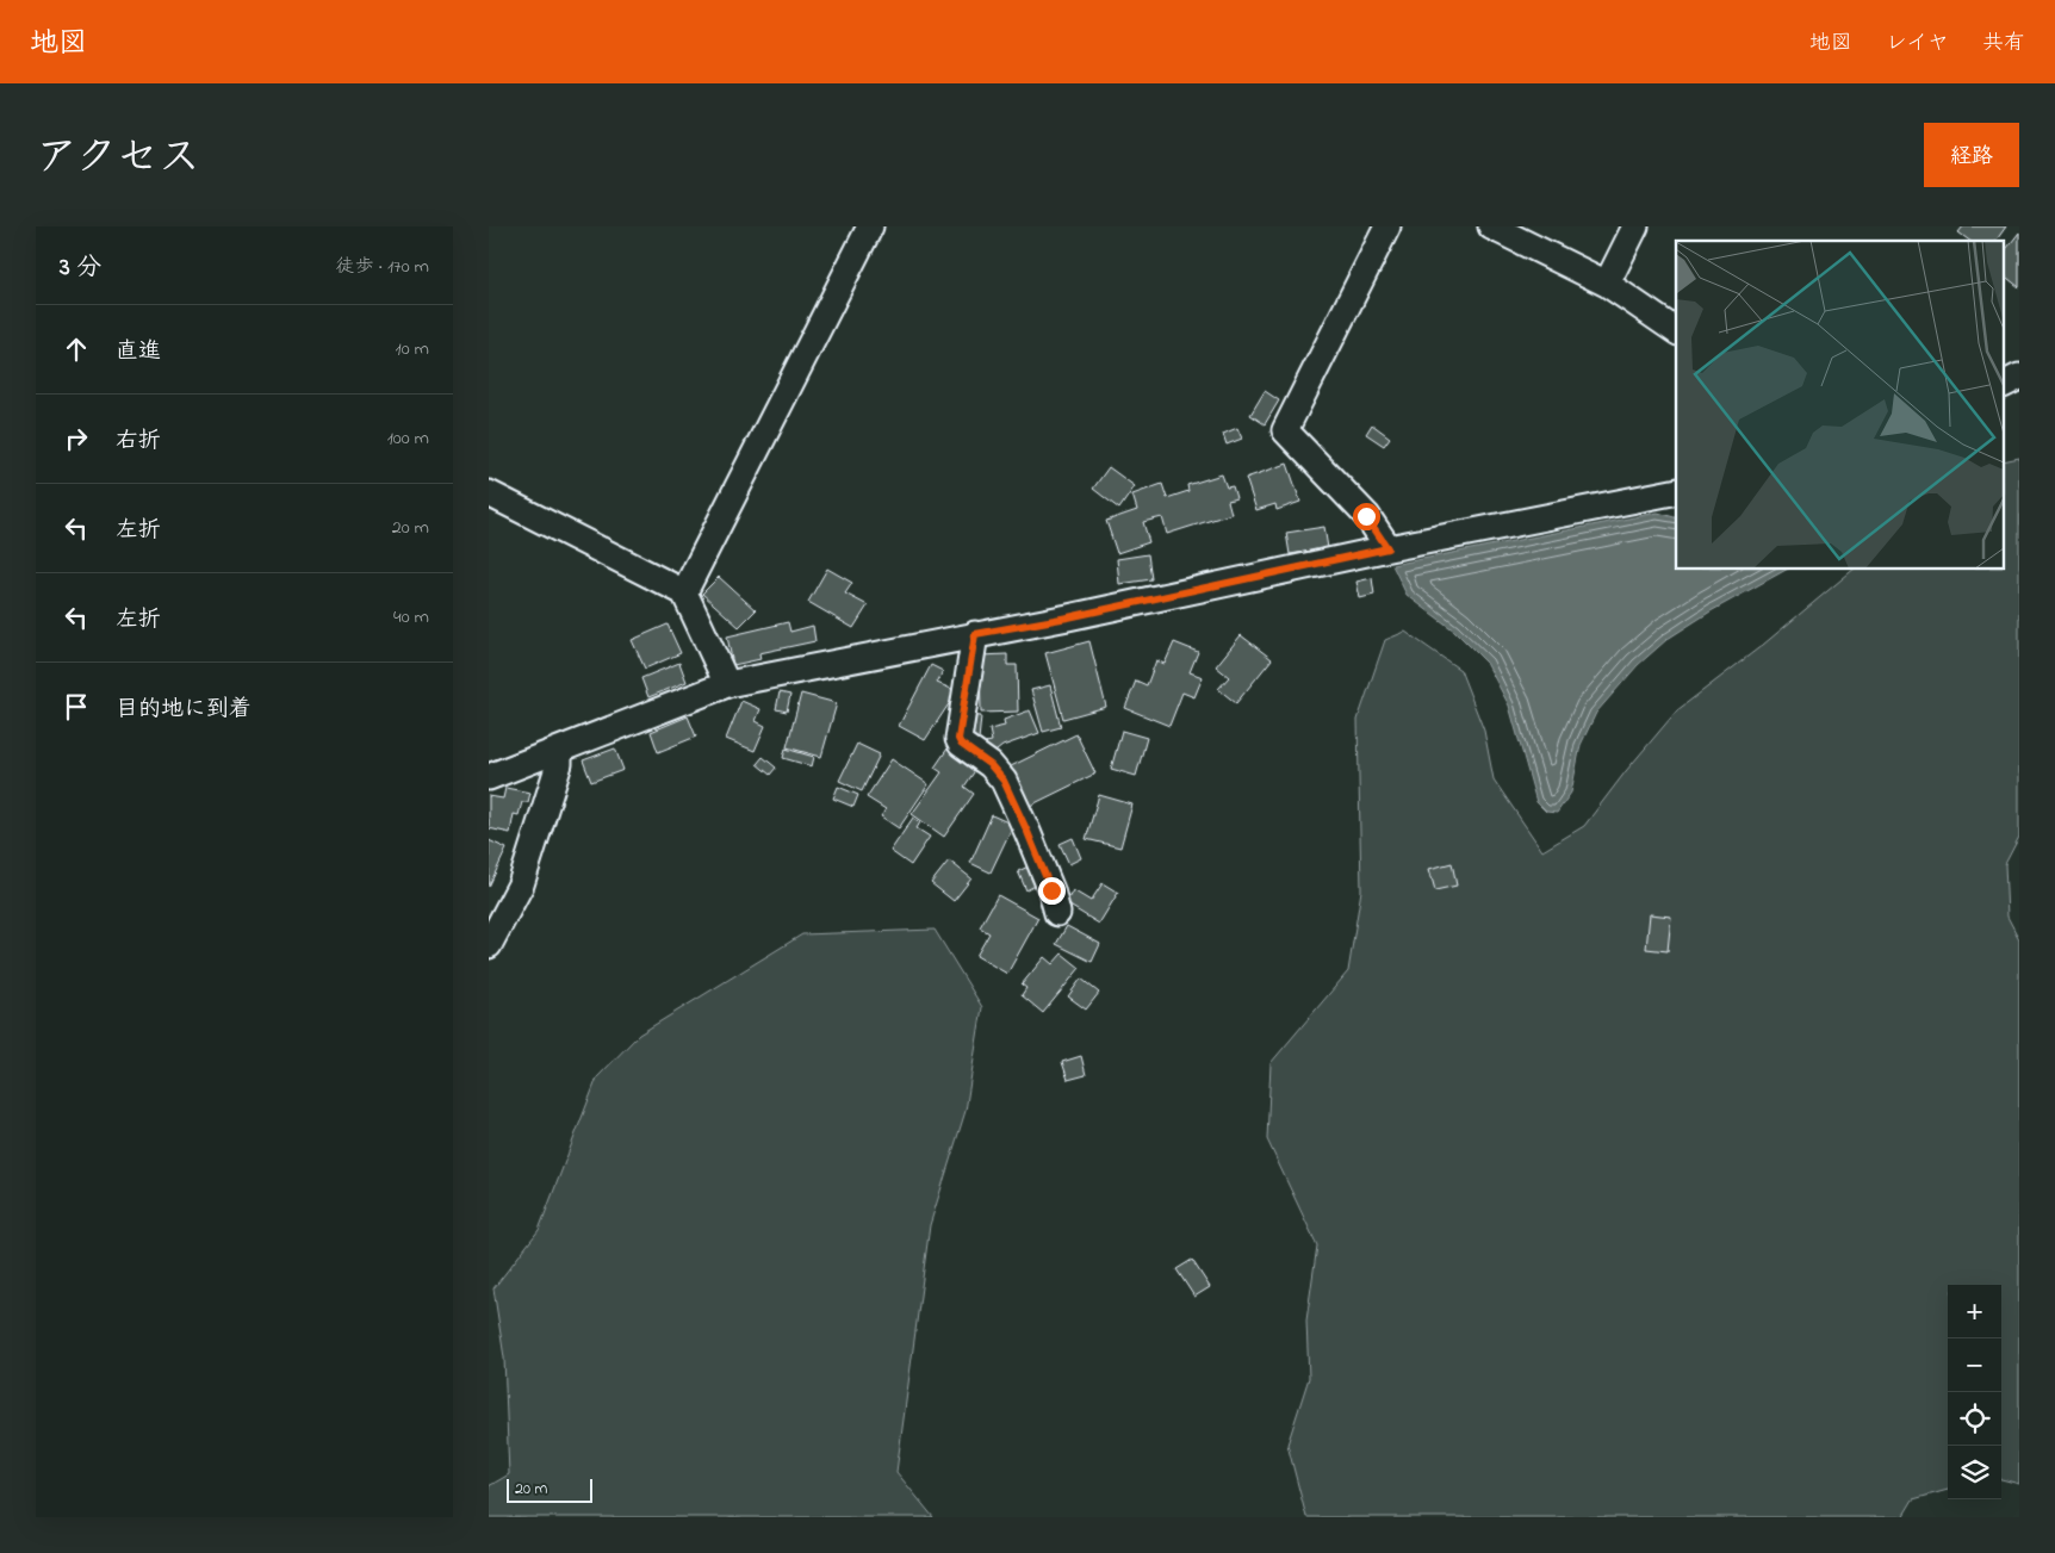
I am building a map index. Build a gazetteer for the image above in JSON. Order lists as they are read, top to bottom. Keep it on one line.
{"scale_bar":"20 m","page":{"header":"地図","nav":["地図","レイヤ","共有"],"title":"アクセス","buttons":"経路","heading":["3 分","徒歩 · 170 m"],"list":[["直進","10 m"],["右折","100 m"],["左折","20 m"],["左折","40 m"],"目的地に到着"],"map_buttons":["+","−"],"scale":"20 m"}}
